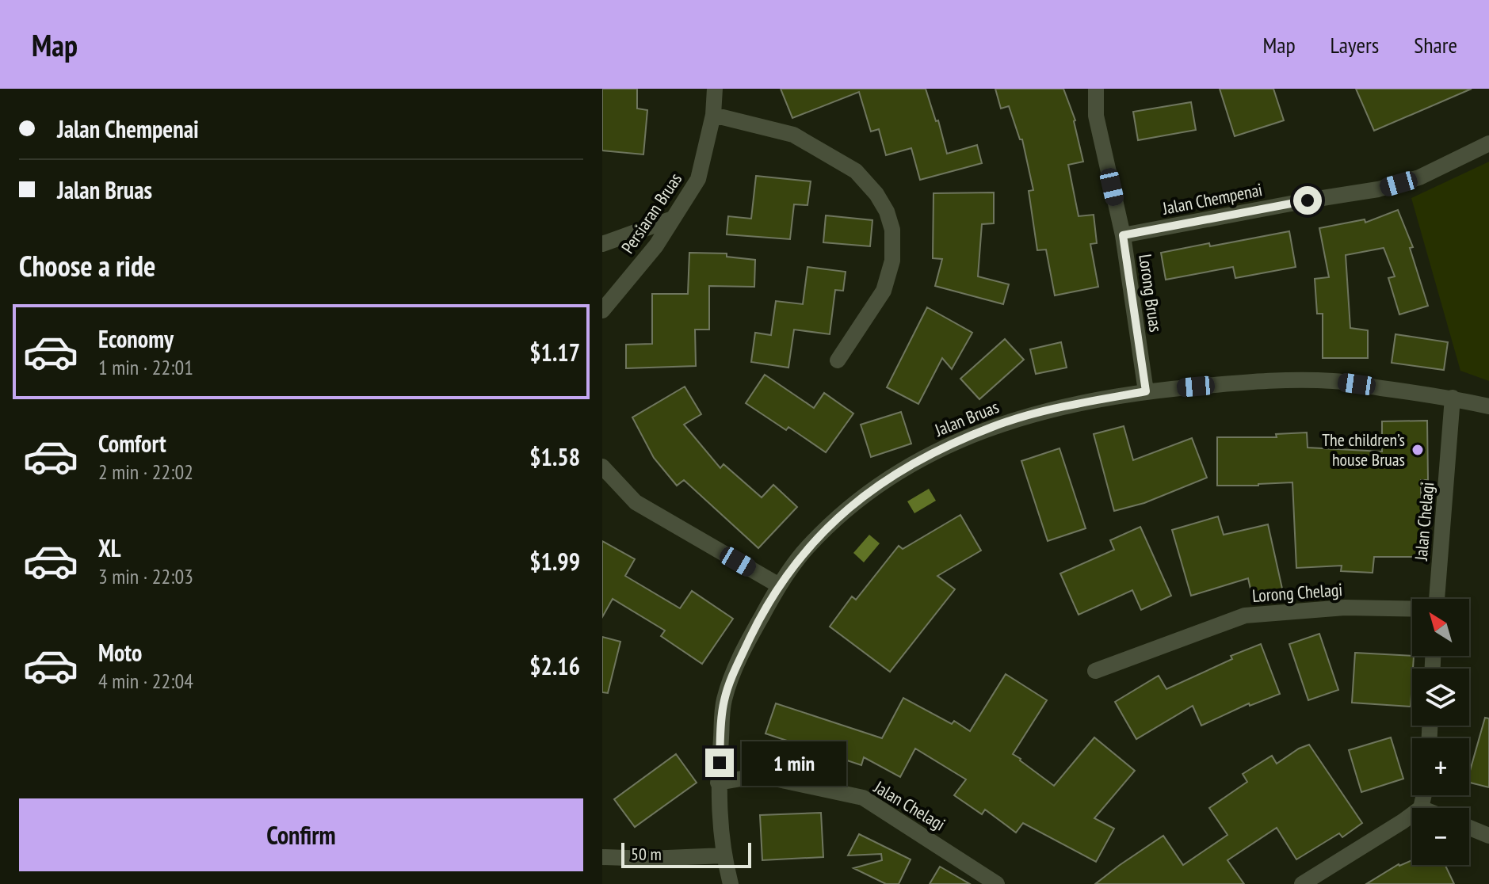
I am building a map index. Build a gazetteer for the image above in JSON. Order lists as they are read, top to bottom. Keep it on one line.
{"streets":{"street":["Jalan Chempenai","Persiaran Bruas","Lorong Bruas","Jalan Bruas","Jalan Chelagi","Lorong Chelagi"]},"crossings":[["Jalan Chempenai","Lorong Bruas"],["Lorong Bruas","Jalan Bruas"],["Jalan Bruas","Jalan Chelagi"]],"places":["The children’s house Bruas"],"scale_bar":"50 m","north":"top left","page":{"header":"Map","nav":["Map","Layers","Share"],"banner":["Jalan Chempenai","Jalan Bruas"],"heading":"Choose a ride","list":[{"name":"Economy","note":"1 min · 22:01","value":"$1.17"},{"name":"Comfort","note":"2 min · 22:02","value":"$1.58"},{"name":"XL","note":"3 min · 22:03","value":"$1.99"},{"name":"Moto","note":"4 min · 22:04","value":"$2.16"}],"map_buttons":["+","−"],"bubble":"1 min","buttons":"Confirm","scale":"50 m"}}
